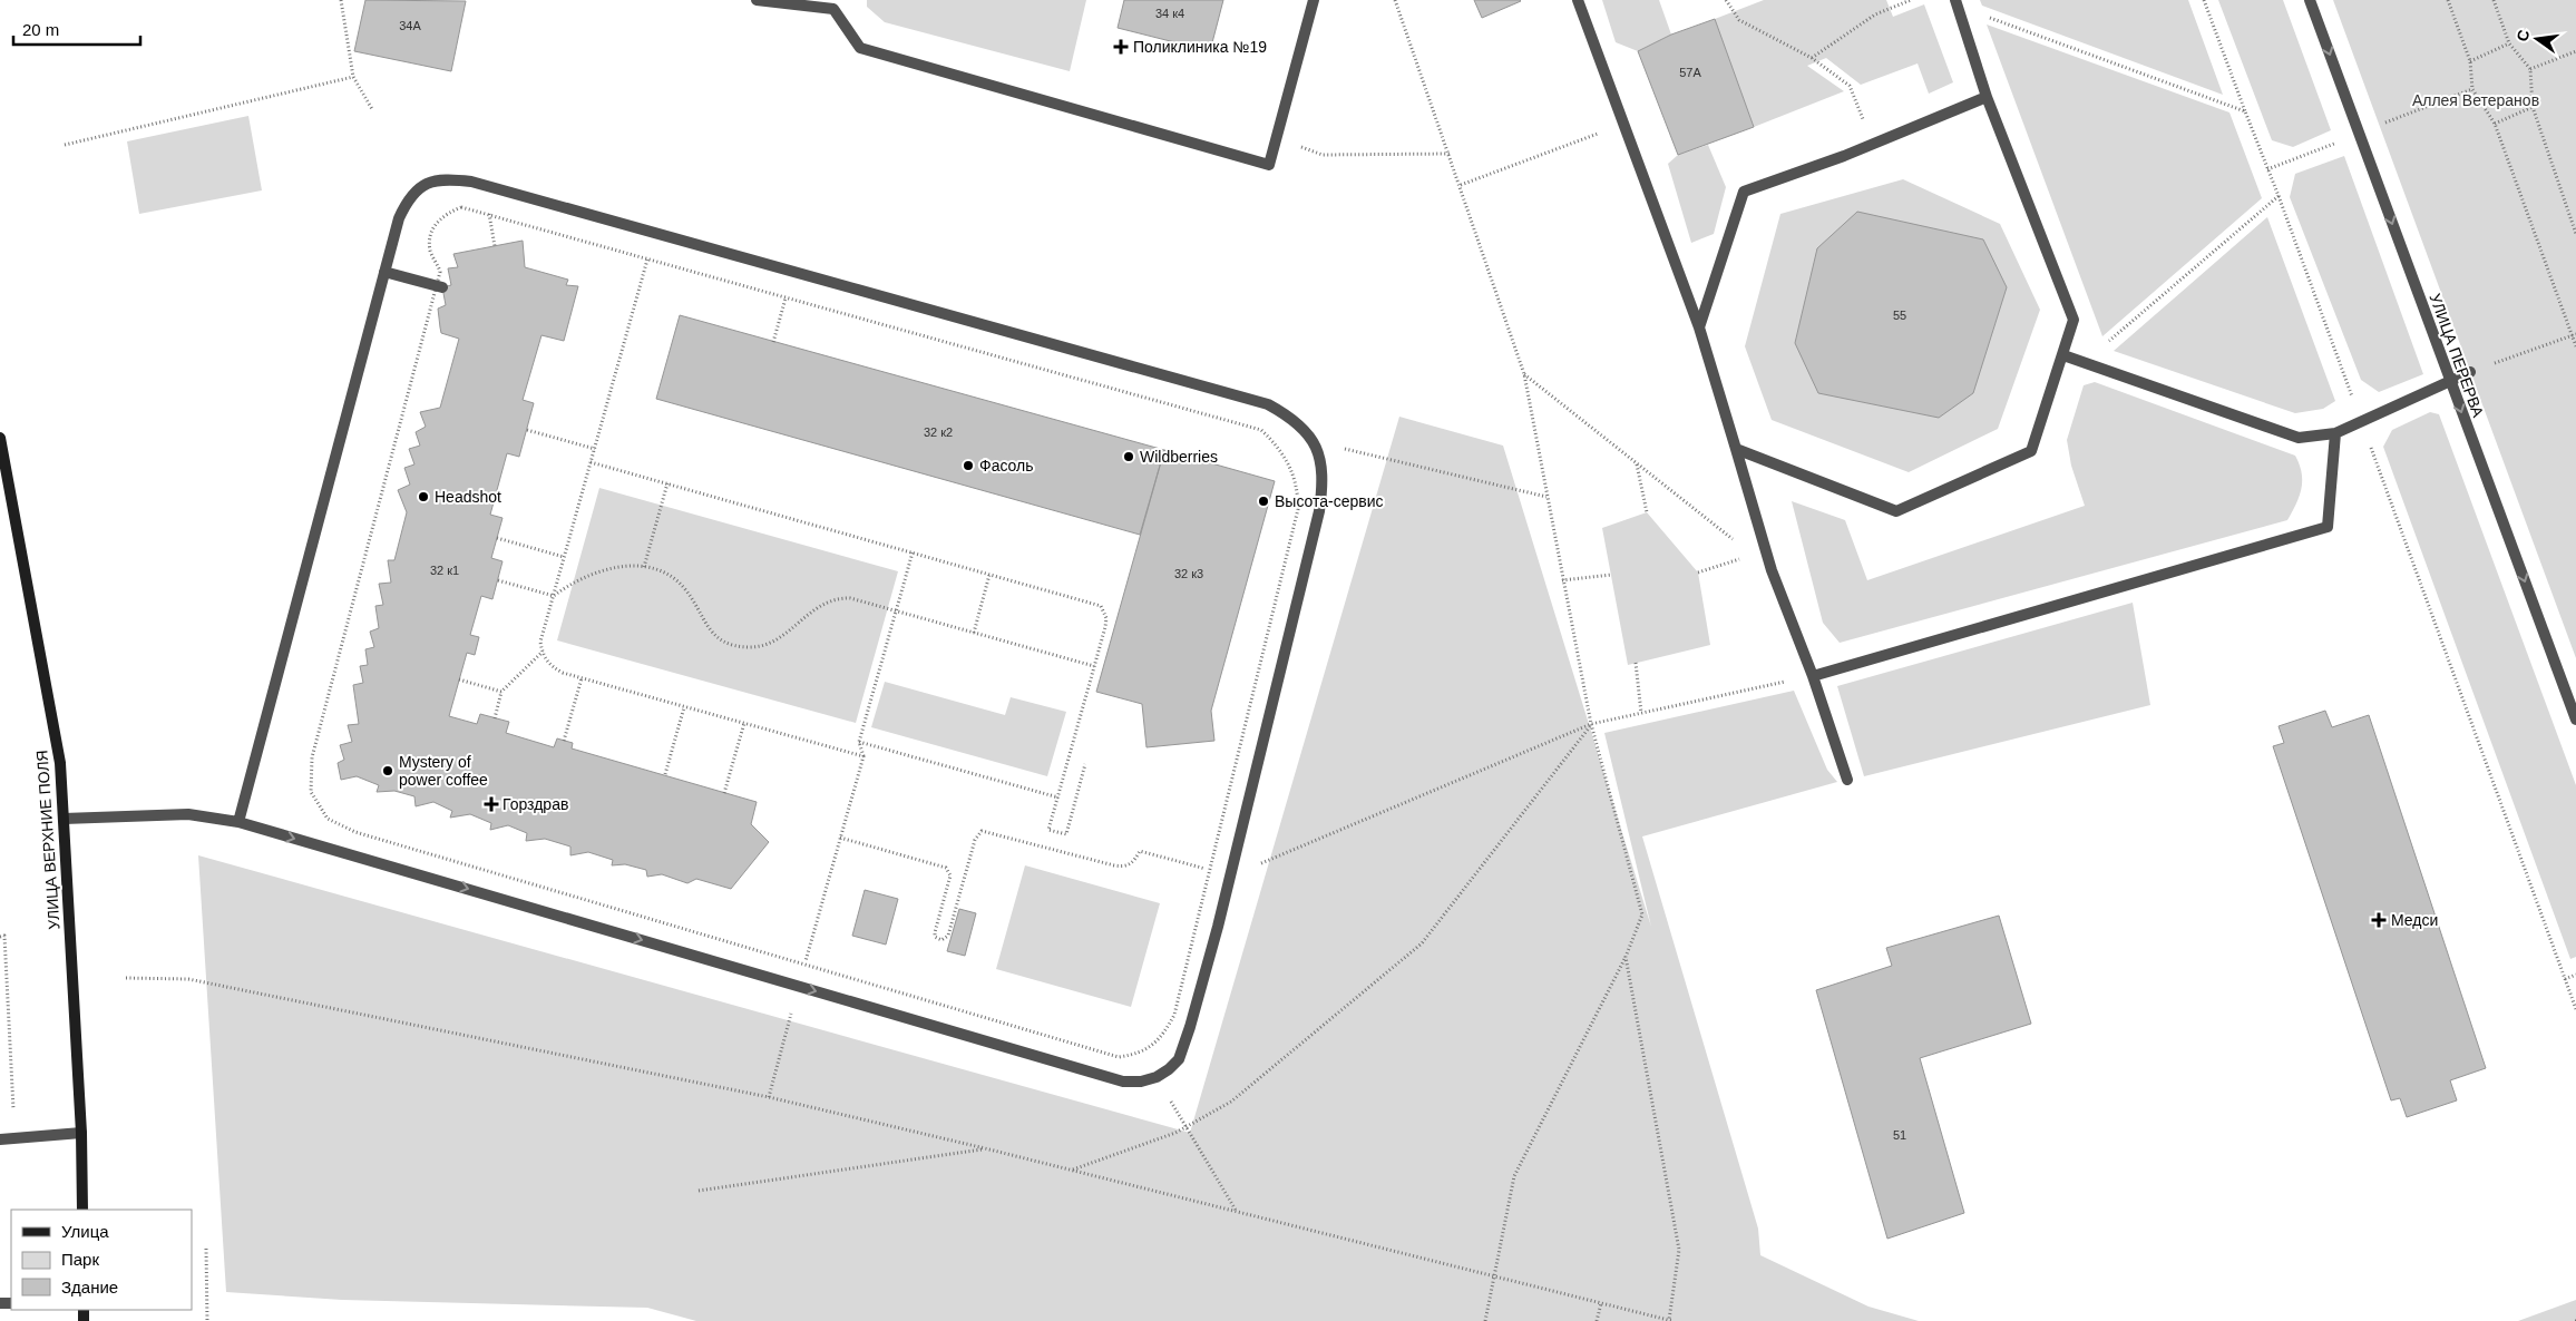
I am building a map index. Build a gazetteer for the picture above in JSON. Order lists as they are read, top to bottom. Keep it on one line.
{"streets":{"main road":["УЛИЦА ВЕРХНИЕ ПОЛЯ"],"street":["УЛИЦА ПЕРЕРВА"]},"one_way":["УЛИЦА ПЕРЕРВА"],"parks":["Аллея Ветеранов"],"places":{"health":["Поликлиника №19","Горздрав","Медси"],"other":["Wildberries","Фасоль","Headshot","Высота-сервис","Mystery of power coffee"]},"house_numbers":["34 к4","34А","57А","55","32 к2","32 к1","32 к3","51"],"legend":["Улица","Парк","Здание"],"scale_bar":"20 m","north":"left"}
